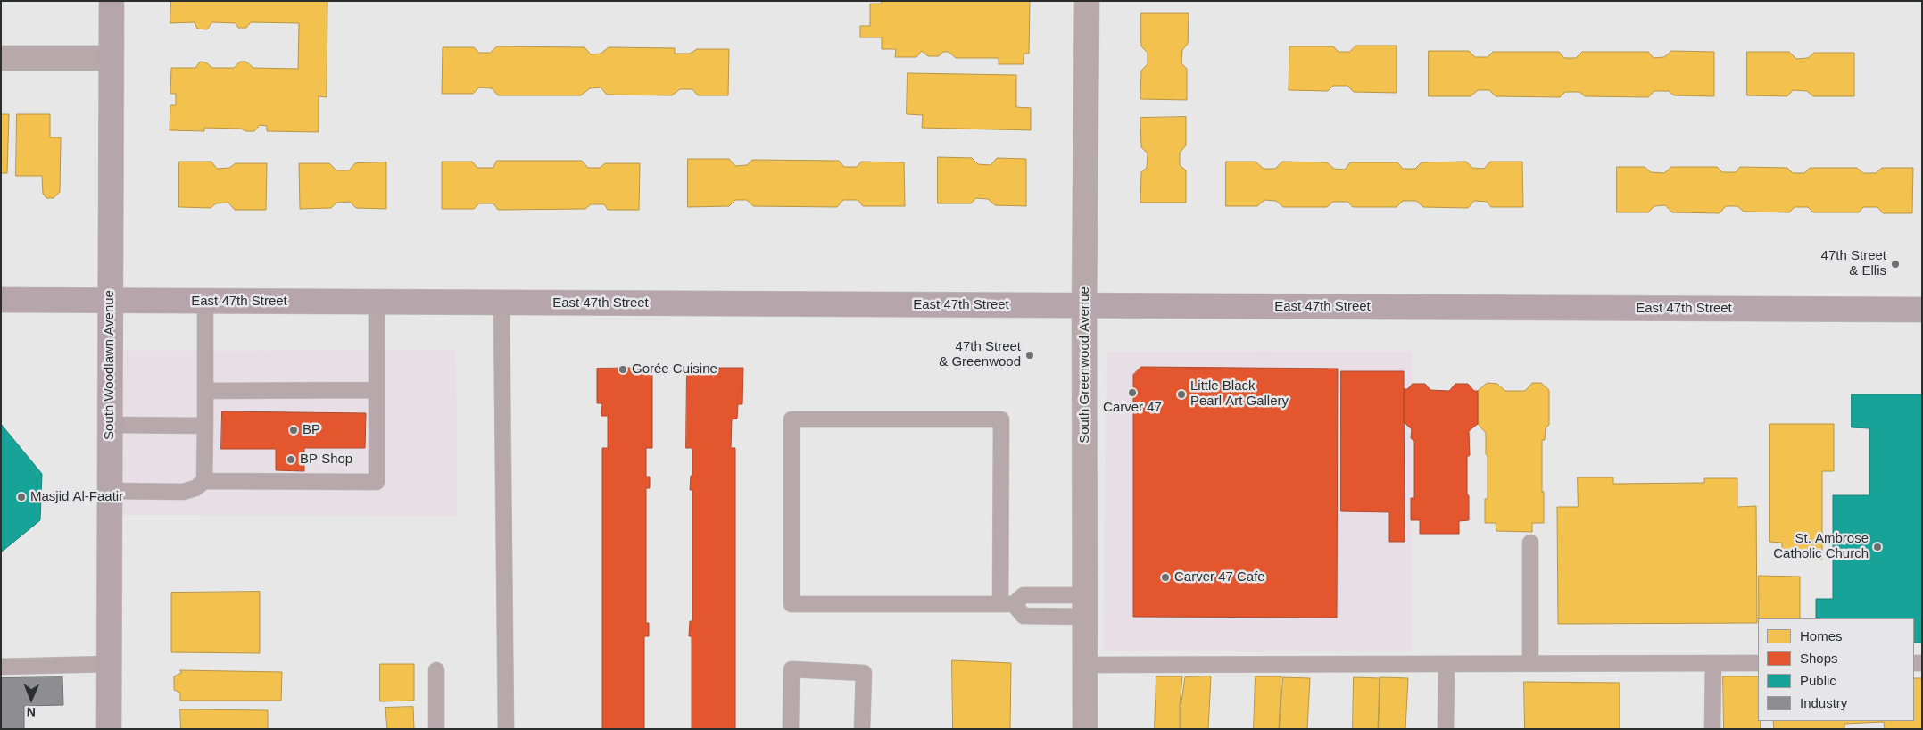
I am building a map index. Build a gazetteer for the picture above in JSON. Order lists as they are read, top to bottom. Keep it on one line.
{"streets":{"main road":["East 47th Street","South Woodlawn Avenue"],"street":["South Greenwood Avenue"]},"crossings":[["East 47th Street","South Woodlawn Avenue"],["East 47th Street","South Greenwood Avenue"]],"places":["47th Street & Ellis","47th Street & Greenwood","Gorée Cuisine","Carver 47","Little Black Pearl Art Gallery","BP","BP Shop","Masjid Al-Faatir","St. Ambrose Catholic Church","Carver 47 Cafe"],"legend":["Homes","Shops","Public","Industry"],"north":"bottom"}
